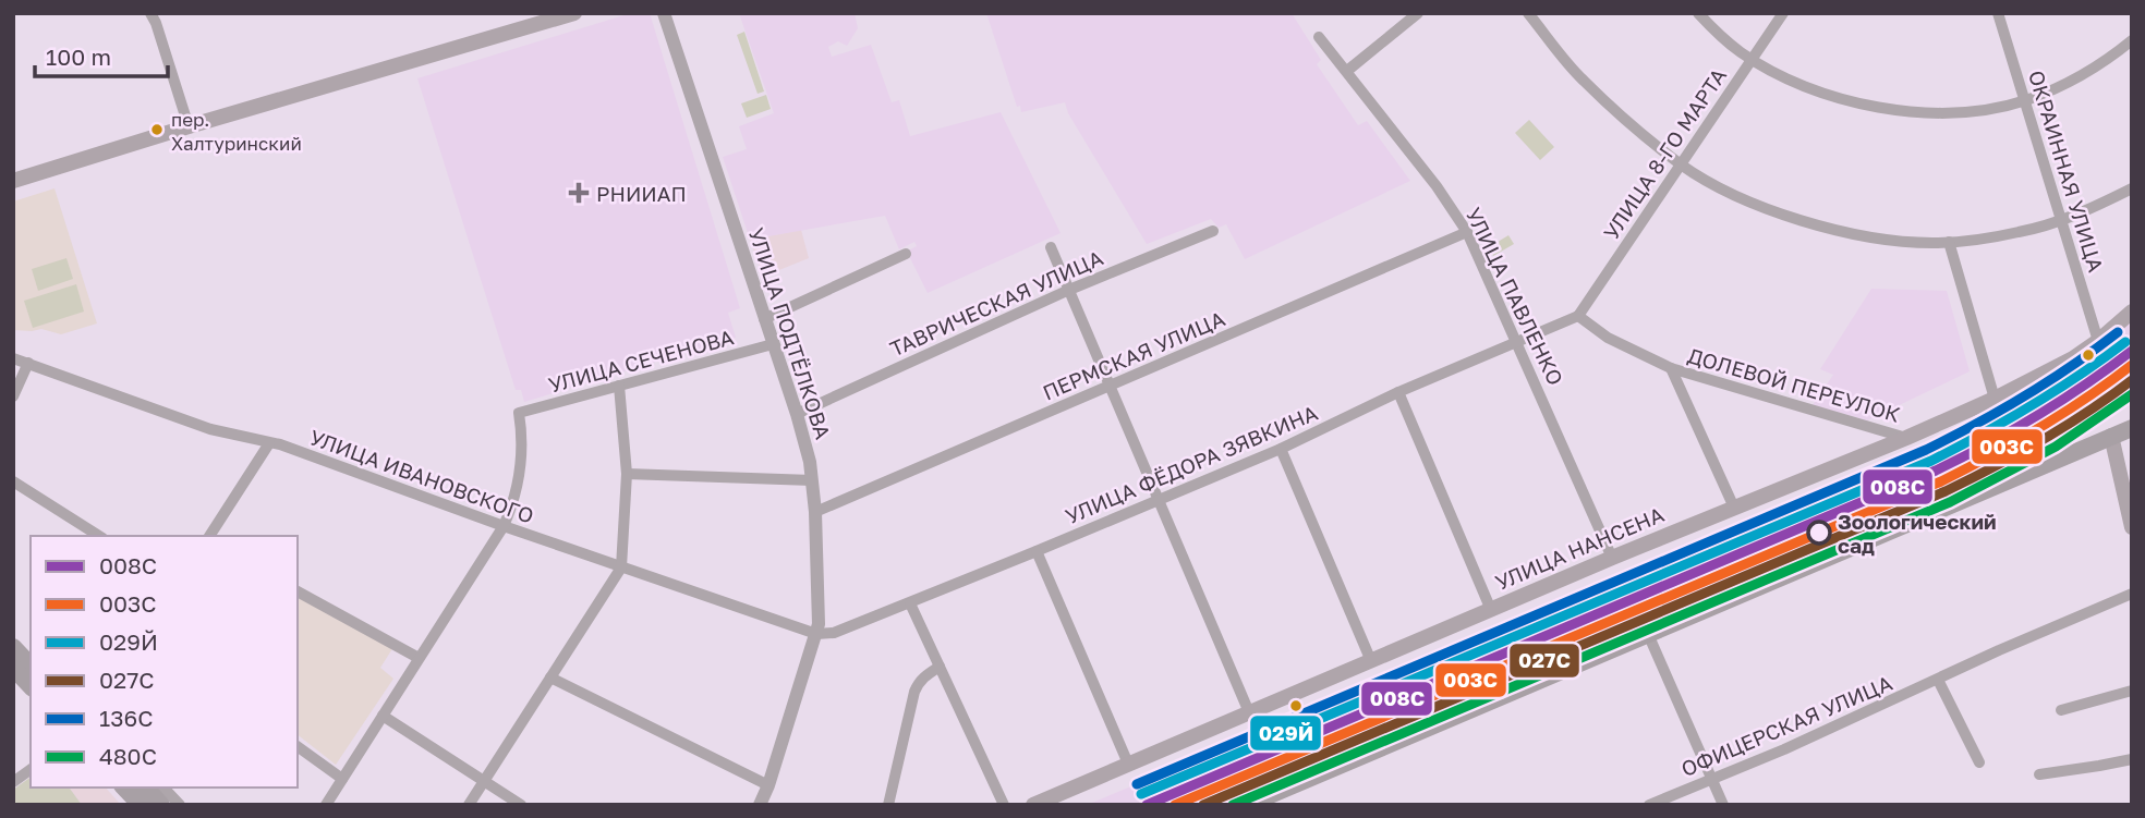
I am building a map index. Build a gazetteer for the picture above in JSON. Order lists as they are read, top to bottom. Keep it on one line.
{"streets":{"main road":["УЛИЦА НАНСЕНА"],"street":["УЛИЦА 8-ГО МАРТА","ОКРАИННАЯ УЛИЦА","УЛИЦА ПАВЛЕНКО","ТАВРИЧЕСКАЯ УЛИЦА","УЛИЦА ПОДТЁЛКОВА","ПЕРМСКАЯ УЛИЦА","УЛИЦА СЕЧЕНОВА","ДОЛЕВОЙ ПЕРЕУЛОК","УЛИЦА ФЁДОРА ЗЯВКИНА","УЛИЦА ИВАНОВСКОГО","ОФИЦЕРСКАЯ УЛИЦА"]},"crossings":[["УЛИЦА 8-ГО МАРТА","ДОЛЕВОЙ ПЕРЕУЛОК"],["УЛИЦА 8-ГО МАРТА","УЛИЦА ФЁДОРА ЗЯВКИНА"],["ОКРАИННАЯ УЛИЦА","УЛИЦА НАНСЕНА"],["УЛИЦА ПАВЛЕНКО","ПЕРМСКАЯ УЛИЦА"],["УЛИЦА ПАВЛЕНКО","УЛИЦА ФЁДОРА ЗЯВКИНА"],["УЛИЦА ПАВЛЕНКО","УЛИЦА НАНСЕНА"],["ТАВРИЧЕСКАЯ УЛИЦА","УЛИЦА ПОДТЁЛКОВА"],["УЛИЦА ПОДТЁЛКОВА","ПЕРМСКАЯ УЛИЦА"],["УЛИЦА ПОДТЁЛКОВА","УЛИЦА СЕЧЕНОВА"],["УЛИЦА ПОДТЁЛКОВА","УЛИЦА ФЁДОРА ЗЯВКИНА"],["УЛИЦА ПОДТЁЛКОВА","УЛИЦА ИВАНОВСКОГО"],["УЛИЦА СЕЧЕНОВА","УЛИЦА ИВАНОВСКОГО"],["ДОЛЕВОЙ ПЕРЕУЛОК","УЛИЦА ФЁДОРА ЗЯВКИНА"],["ДОЛЕВОЙ ПЕРЕУЛОК","УЛИЦА НАНСЕНА"],["УЛИЦА ФЁДОРА ЗЯВКИНА","УЛИЦА ИВАНОВСКОГО"]],"places":{"other":["пер. Халтуринский","Зоологический сад"],"health":["РНИИАП"]},"lines":["transit line 136С","transit line 029Й","transit line 008С","transit line 003С","transit line 027С","transit line 480С"],"legend":["008С","003С","029Й","027С","136С","480С"],"scale_bar":"100 m"}
